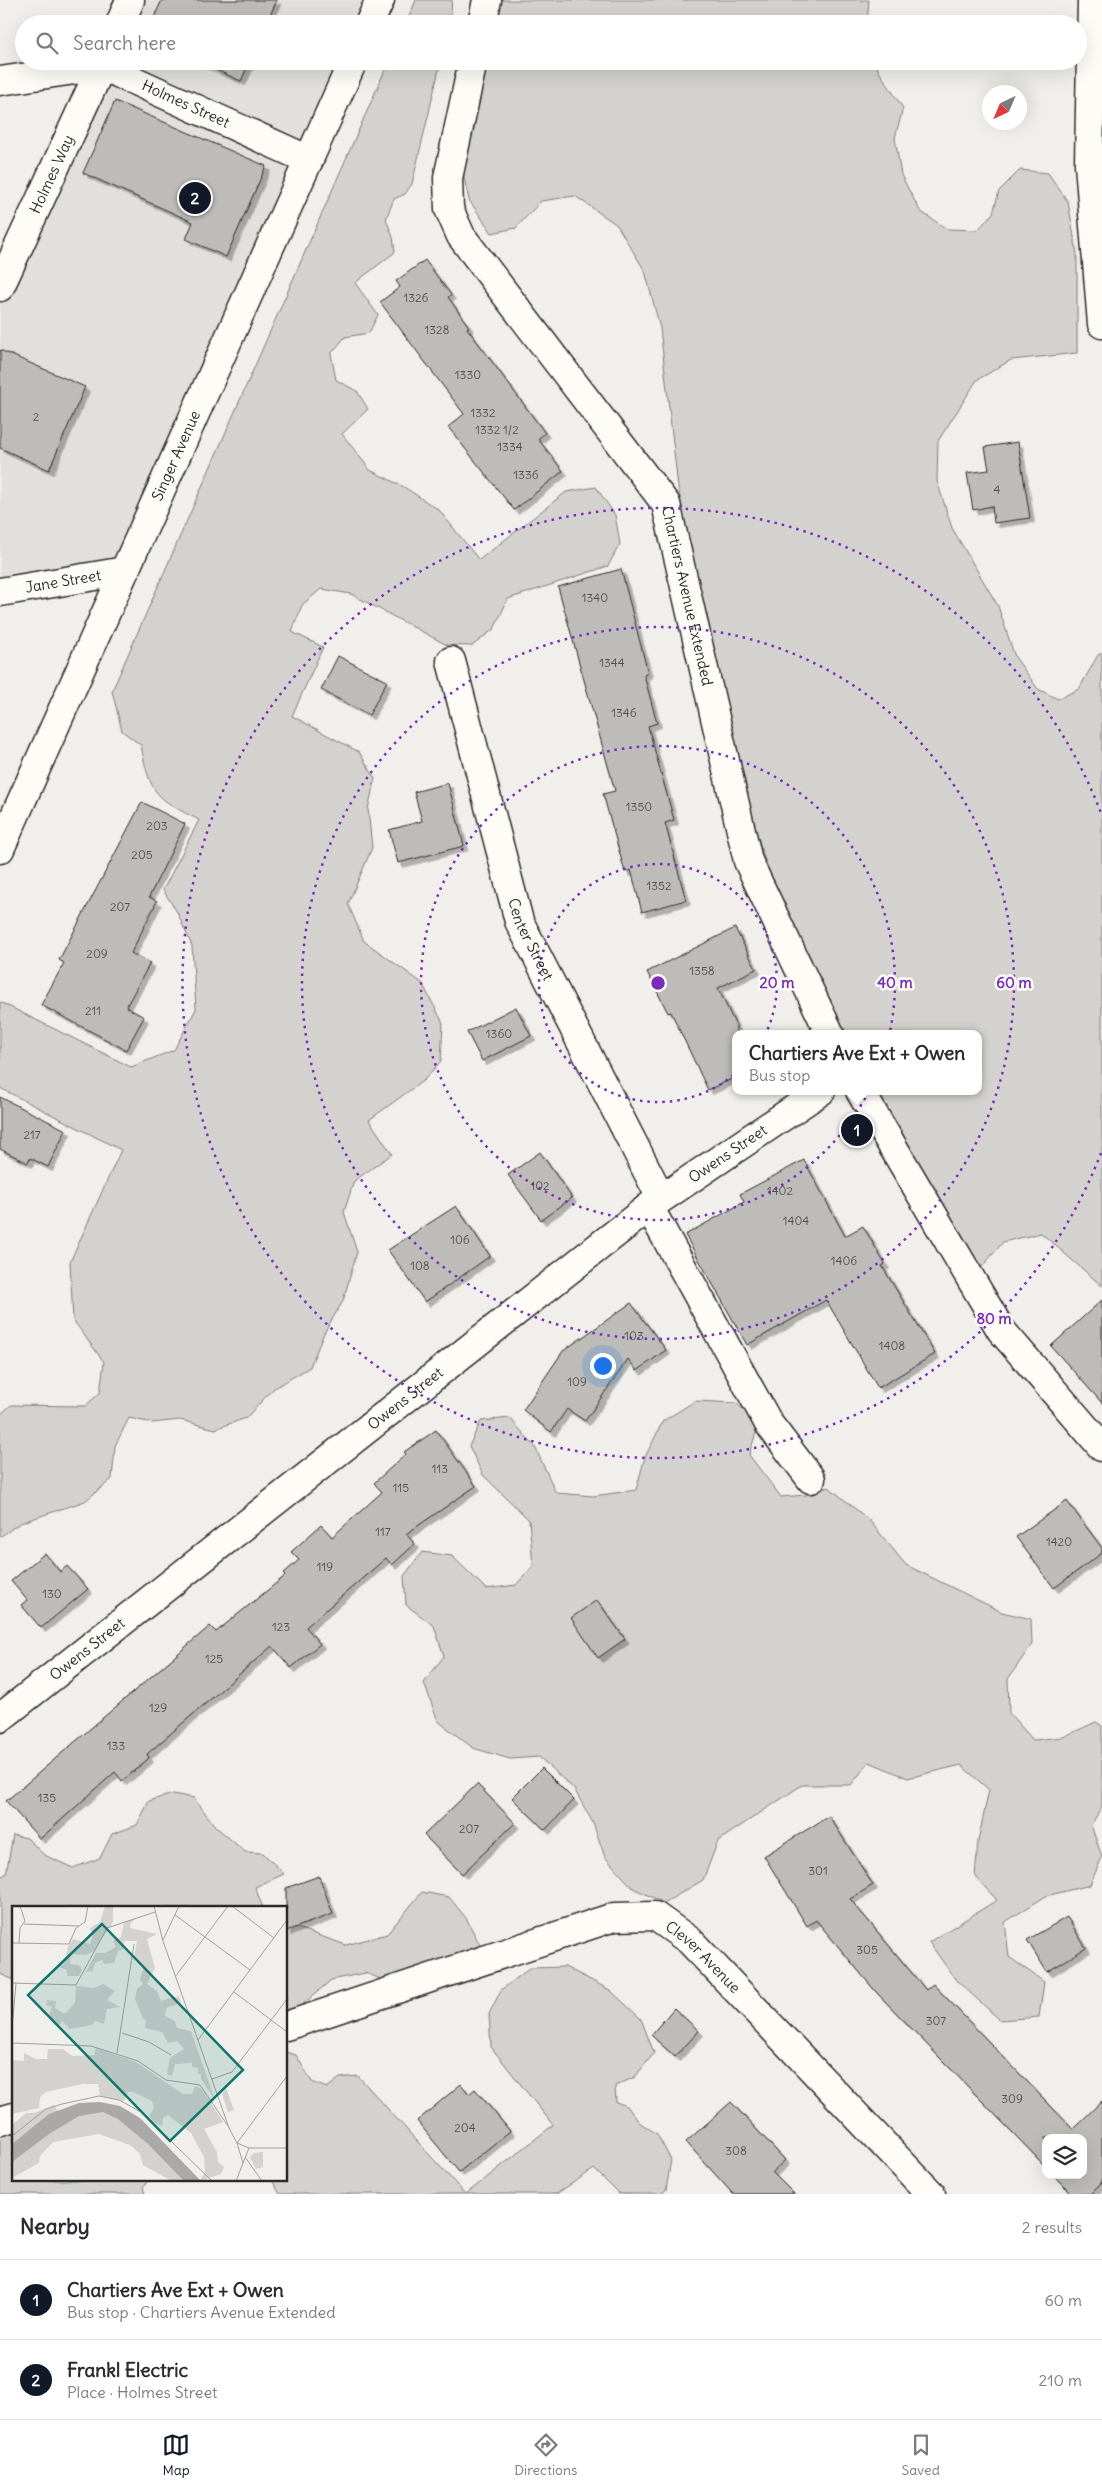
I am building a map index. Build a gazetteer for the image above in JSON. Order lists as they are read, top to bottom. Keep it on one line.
{"streets":{"street":["Holmes Street","Holmes Way","Singer Avenue","Jane Street","Chartiers Avenue Extended","Center Street","Owens Street","Clever Avenue"]},"crossings":[["Holmes Street","Singer Avenue"],["Singer Avenue","Jane Street"],["Center Street","Owens Street"]],"house_numbers":["1326","1328","1330","1332","2","1332 1/2","1334","1336","4","1340","1344","1346","1350","203","205","1352","207","209","1358","211","1360","217","102","1402","1404","106","1406","108","103","1408","109","113","115","117","1420","119","130","123","125","129","133","135","207","301","305","307","309","204","308"],"north":"bottom left","page":{"search":"Search here","pins":["2","1"],"popup":["Chartiers Ave Ext + Owen","Bus stop"],"heading":["Nearby","2 results"],"list":[{"mark":"1","name":"Chartiers Ave Ext + Owen","note":"Bus stop · Chartiers Avenue Extended","value":"60 m"},{"mark":"2","name":"Frankl Electric","note":"Place · Holmes Street","value":"210 m"}],"nav":["Map","Directions","Saved"]},"rings":["20 m","40 m","60 m","80 m"]}
